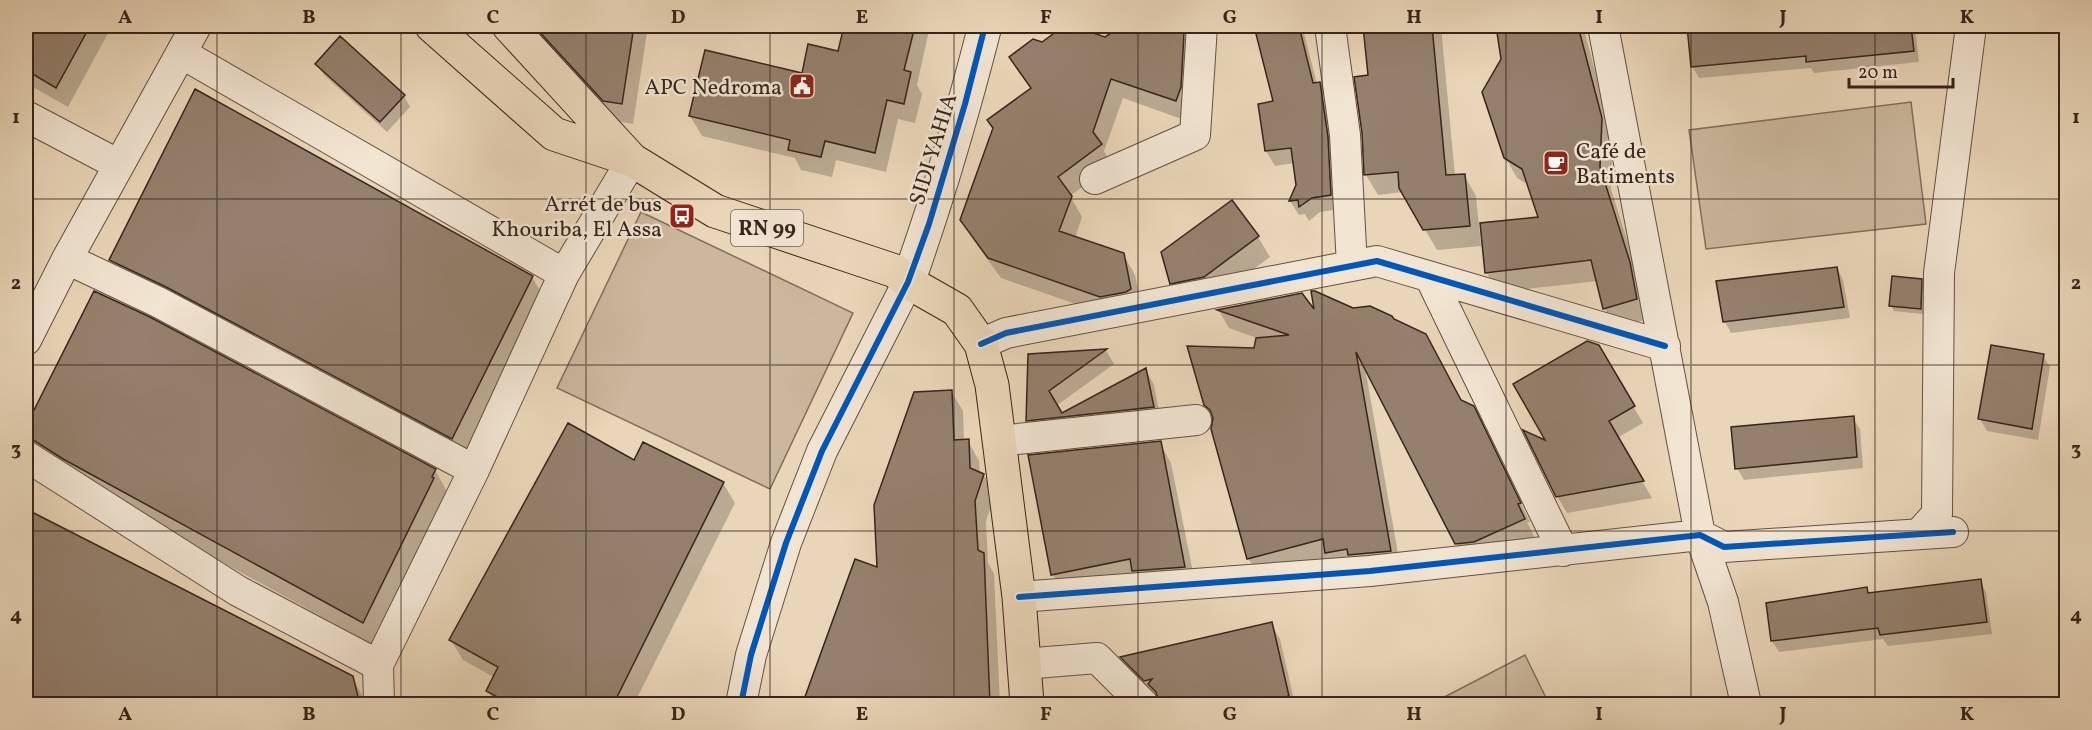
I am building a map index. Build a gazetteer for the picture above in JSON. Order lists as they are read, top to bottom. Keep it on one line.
{"streets":{"main road":["RN 99"],"street":["SIDI YAHIA"]},"crossings":[["SIDI YAHIA","RN 99"]],"places":{"public building":["APC Nedroma"],"cafe":["Café de Batiments"],"bus stop":["Arrét de bus Khouriba, El Assa"]},"scale_bar":"20 m","grid":{"columns":["A","B","C","D","E","F","G","H","I","J","K"],"rows":["1","2","3","4"]}}
